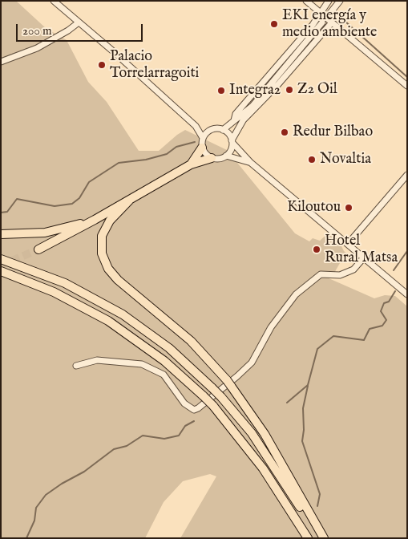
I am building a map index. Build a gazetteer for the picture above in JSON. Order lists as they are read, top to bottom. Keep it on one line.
{"places":["EKI energía y medio ambiente","Palacio Torrelarragoiti","Z2 Oil","Integra2","Redur Bilbao","Novaltia","Kiloutou","Hotel Rural Matsa"],"scale_bar":"200 m"}
